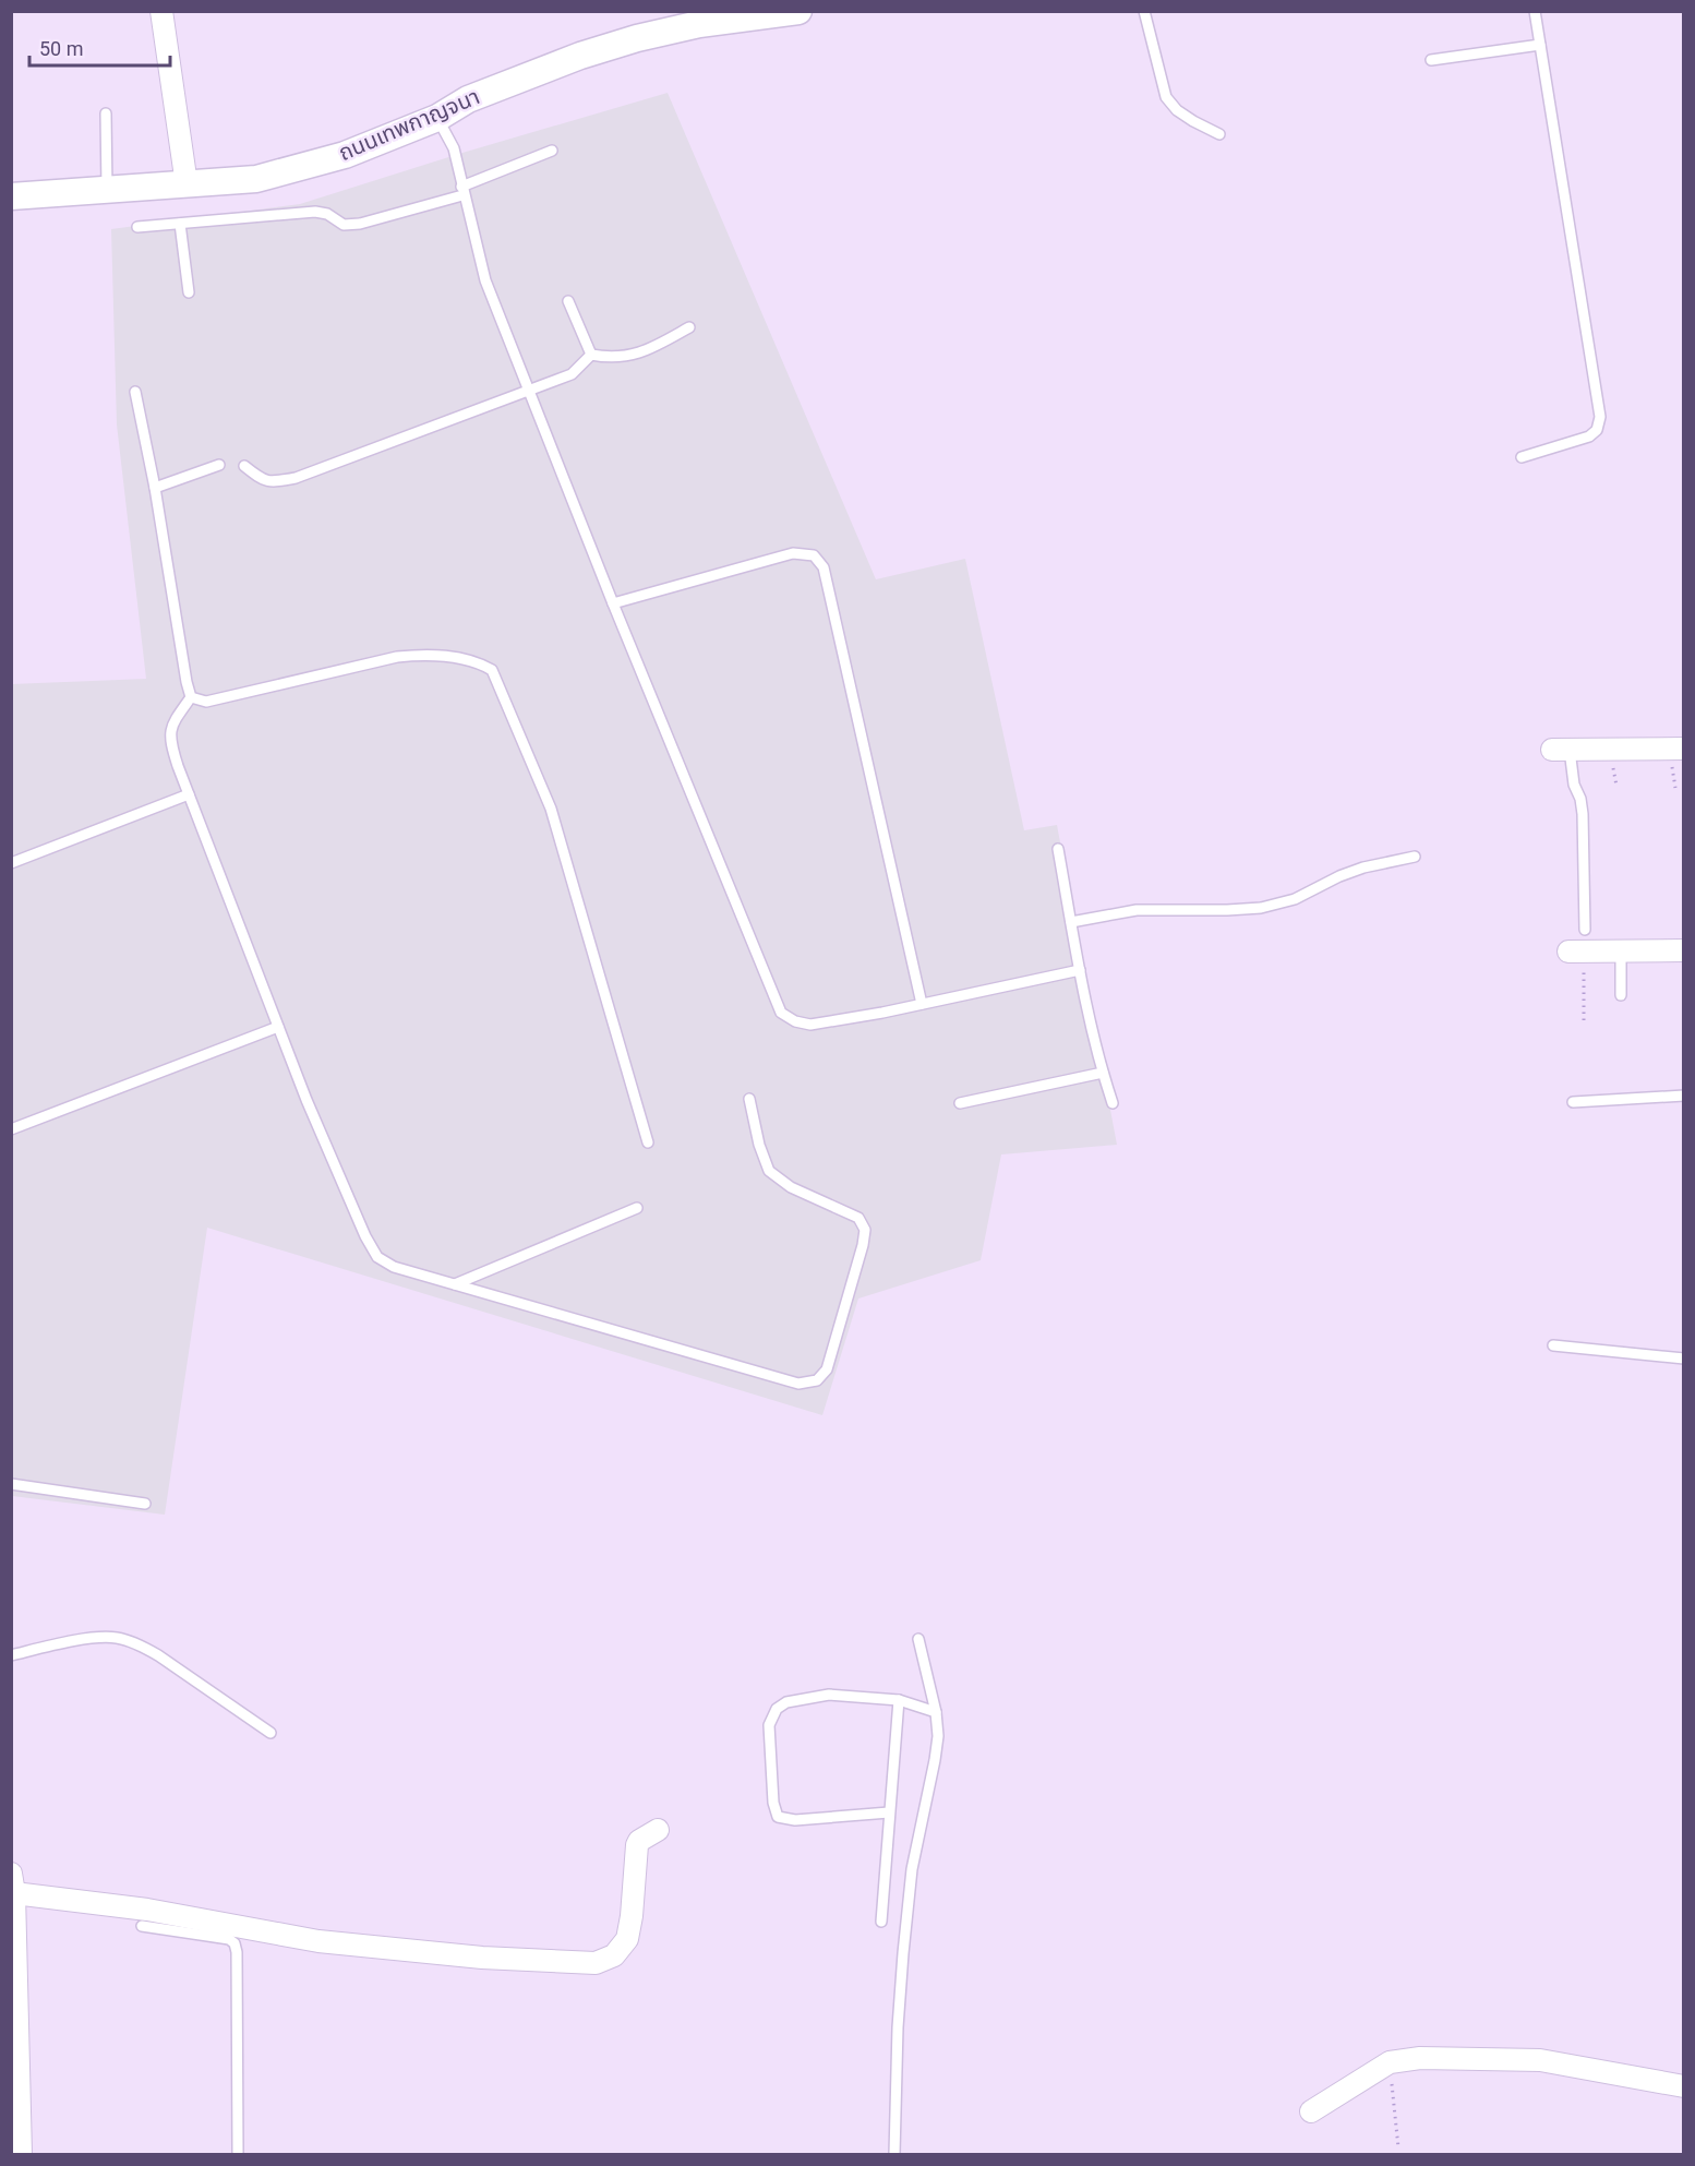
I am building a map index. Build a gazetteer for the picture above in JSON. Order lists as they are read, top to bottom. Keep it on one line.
{"streets":{"street":["ถนนเทพกาญจนา"]},"scale_bar":"50 m"}
